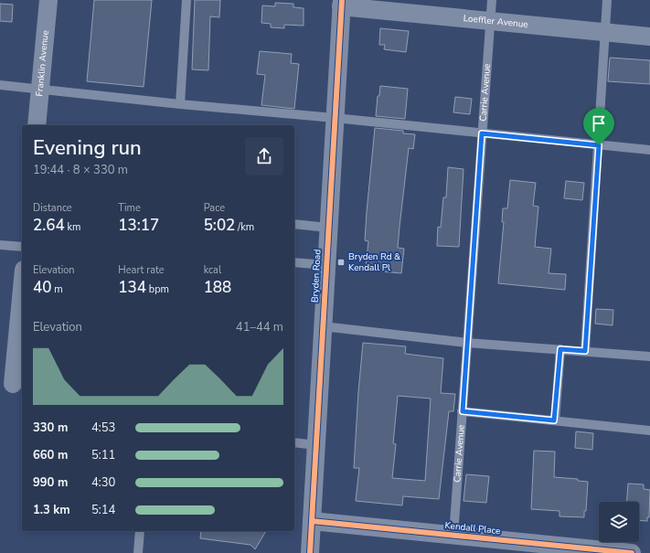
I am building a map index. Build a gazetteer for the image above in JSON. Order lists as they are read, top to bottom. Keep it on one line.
{"streets":{"street":["Loeffler Avenue","Franklin Avenue","Bryden Road","Kendall Place"],"lane":["Carrie Avenue"]},"crossings":[["Loeffler Avenue","Carrie Avenue"],["Loeffler Avenue","Bryden Road"],["Carrie Avenue","Kendall Place"],["Bryden Road","Kendall Place"]],"places":{"transit":["Bryden Rd & Kendall Pl"]},"page":{"heading":["Evening run","19:44 · 8 × 330 m"],"stats":[["Distance","2.64 km"],["Time","13:17"],["Pace","5:02 /km"],["Elevation","40 m"],["Heart rate","134 bpm"],["kcal","188"]],"chart":["Elevation","41–44 m"],"list":[{"name":"330 m","note":"4:53"},{"name":"660 m","note":"5:11"},{"name":"990 m","note":"4:30"},{"name":"1.3 km","note":"5:14"}]}}
